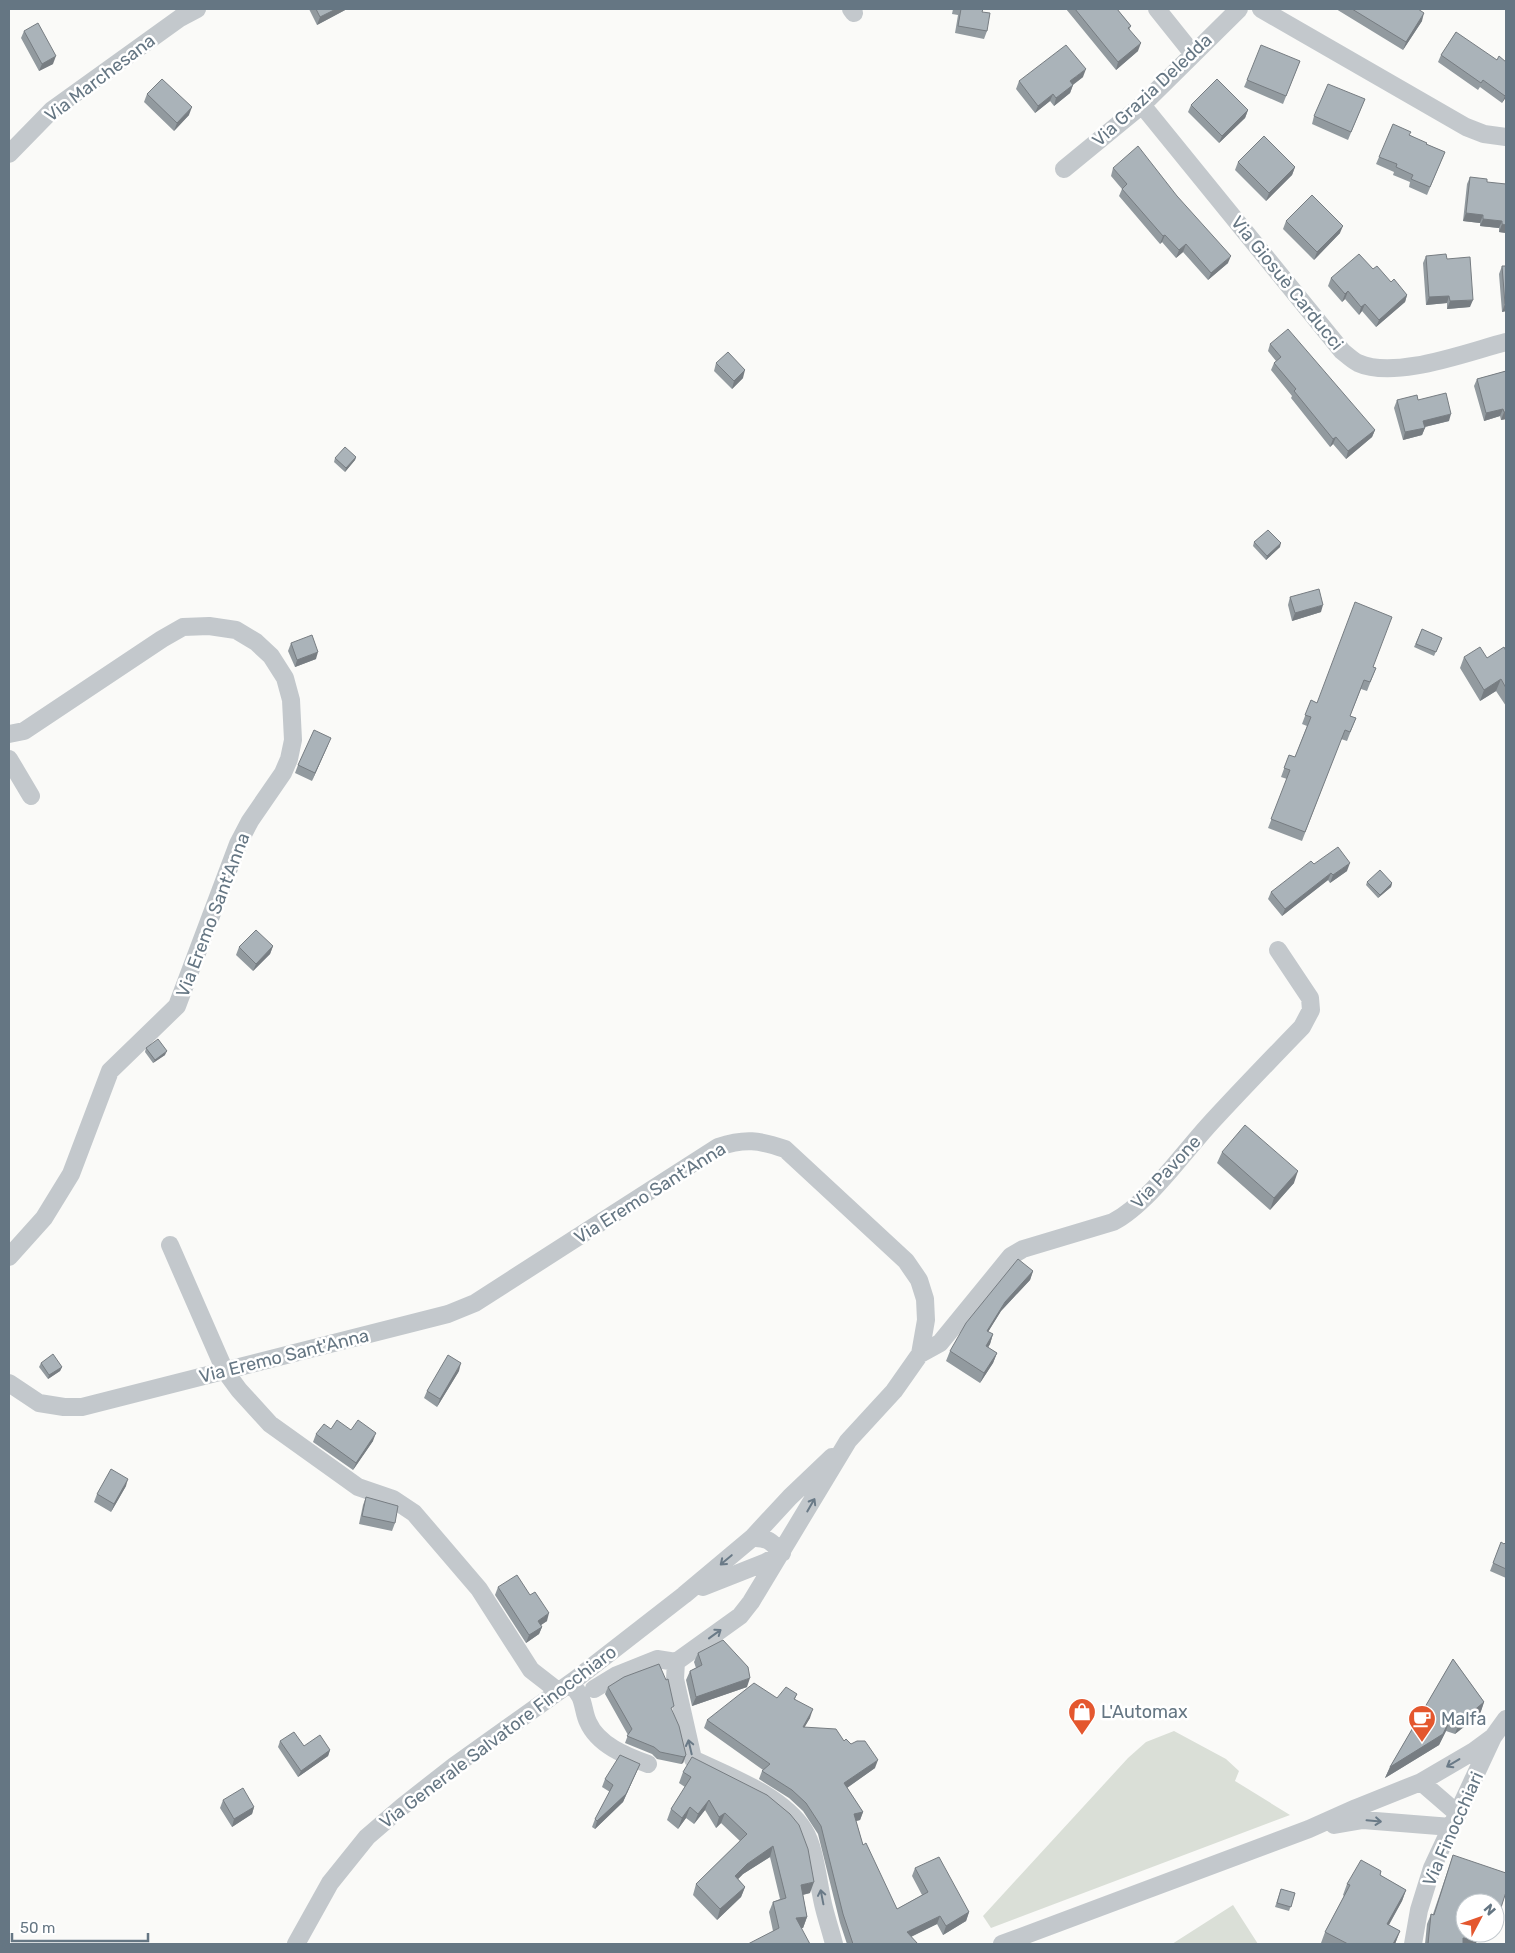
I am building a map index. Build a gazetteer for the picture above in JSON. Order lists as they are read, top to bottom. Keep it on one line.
{"streets":{"street":["Via Marchesana","Via Grazia Deledda","Via Giosuè Carducci","Via Eremo Sant'Anna","Via Pavone","Via Generale Salvatore Finocchiaro","Via Finocchiari"]},"crossings":[["Via Grazia Deledda","Via Giosuè Carducci"],["Via Eremo Sant'Anna","Via Pavone"]],"places":{"shop":["L'Automax"],"cafe":["Malfa"]},"scale_bar":"50 m","north":"top right"}
